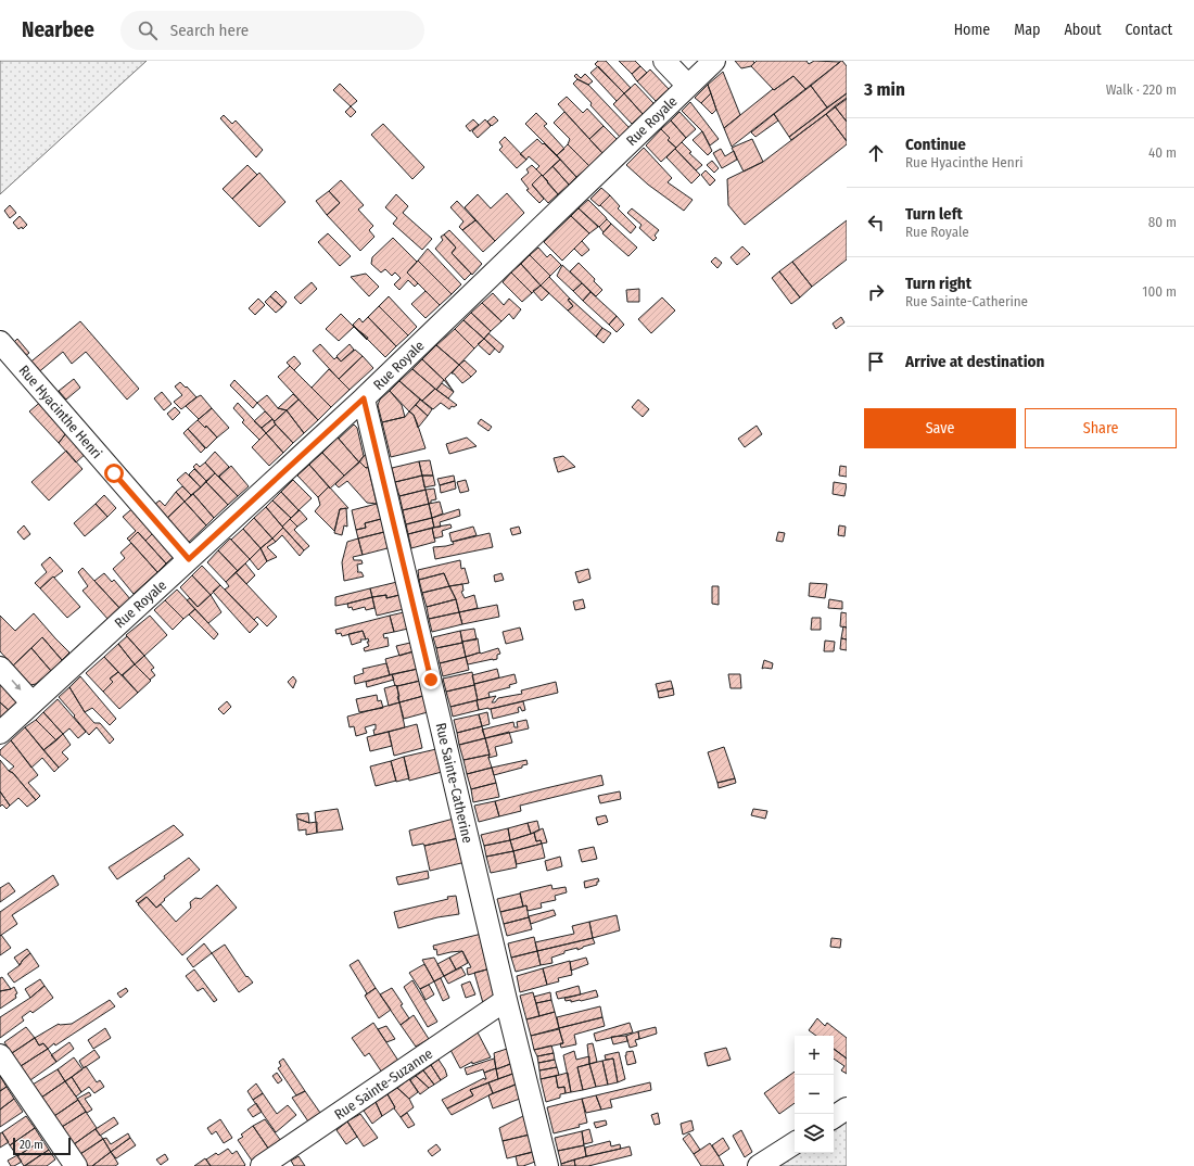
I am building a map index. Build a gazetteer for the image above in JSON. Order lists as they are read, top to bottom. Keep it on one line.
{"streets":{"street":["Rue Royale","Rue Hyacinthe Henri","Rue Sainte-Catherine","Rue Sainte-Suzanne"]},"crossings":[["Rue Royale","Rue Hyacinthe Henri"],["Rue Royale","Rue Sainte-Catherine"],["Rue Sainte-Catherine","Rue Sainte-Suzanne"]],"scale_bar":"20 m","page":{"header":"Nearbee","search":"Search here","nav":["Home","Map","About","Contact"],"heading":["3 min","Walk · 220 m"],"list":[["Continue","Rue Hyacinthe Henri","40 m"],["Turn left","Rue Royale","80 m"],["Turn right","Rue Sainte-Catherine","100 m"],"Arrive at destination"],"buttons":["Save","Share"],"map_buttons":["+","−"],"scale":"20 m"}}
